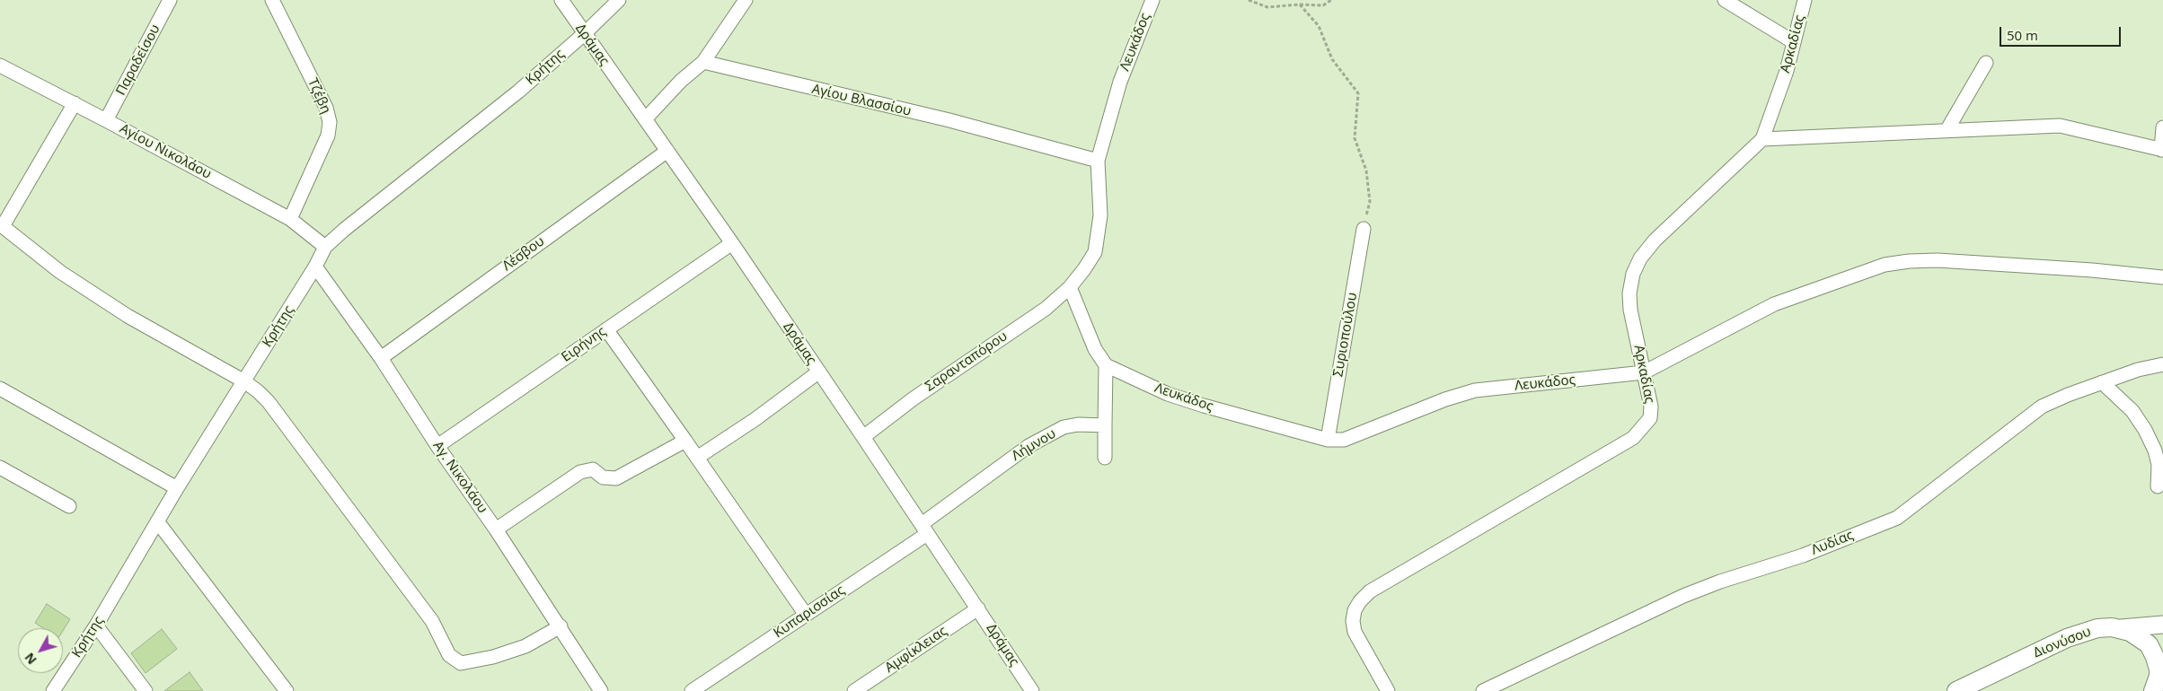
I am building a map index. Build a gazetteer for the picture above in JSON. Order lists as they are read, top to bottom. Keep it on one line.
{"streets":{"main road":["Διονύσου"],"street":["Λευκάδος","Αρκαδίας","Δράμας","Παραδείσου","Κρήτης","Τζέβη","Αγίου Βλασσίου","Αγίου Νικολάου","Λέσβου","Συριοπούλου","Ειρήνης","Σαρανταπόρου","Λήμνου","Αγ. Νικολάου","Λυδίας","Κυπαρισσίας","Αμφίκλειας"]},"crossings":[["Λευκάδος","Αρκαδίας"],["Λευκάδος","Αγίου Βλασσίου"],["Λευκάδος","Συριοπούλου"],["Λευκάδος","Σαρανταπόρου"],["Δράμας","Κρήτης"],["Δράμας","Λέσβου"],["Δράμας","Ειρήνης"],["Δράμας","Σαρανταπόρου"],["Δράμας","Λήμνου"],["Δράμας","Κυπαρισσίας"],["Δράμας","Αμφίκλειας"],["Παραδείσου","Αγίου Νικολάου"],["Κρήτης","Αγίου Νικολάου"],["Κρήτης","Αγ. Νικολάου"],["Τζέβη","Αγίου Νικολάου"],["Λέσβου","Αγ. Νικολάου"],["Ειρήνης","Αγ. Νικολάου"],["Λήμνου","Κυπαρισσίας"]],"scale_bar":"50 m","north":"bottom left"}
